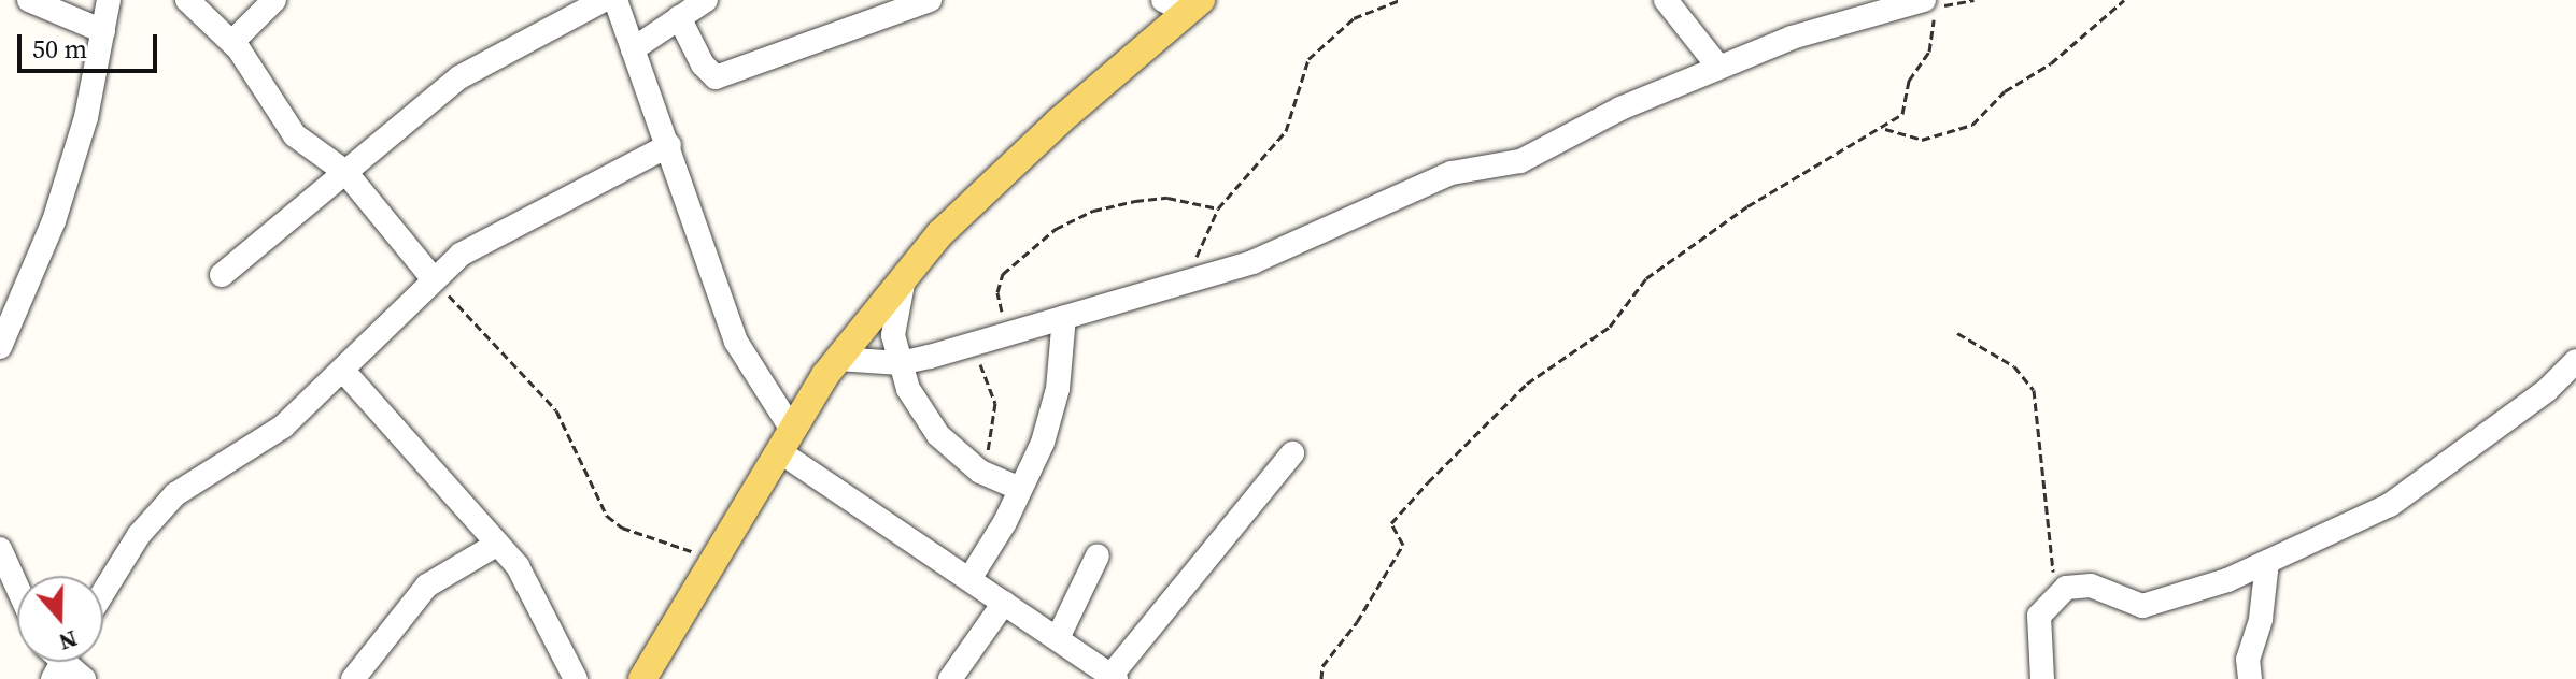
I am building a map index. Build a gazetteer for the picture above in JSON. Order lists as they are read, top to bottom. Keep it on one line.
{"scale_bar":"50 m","north":"bottom"}
